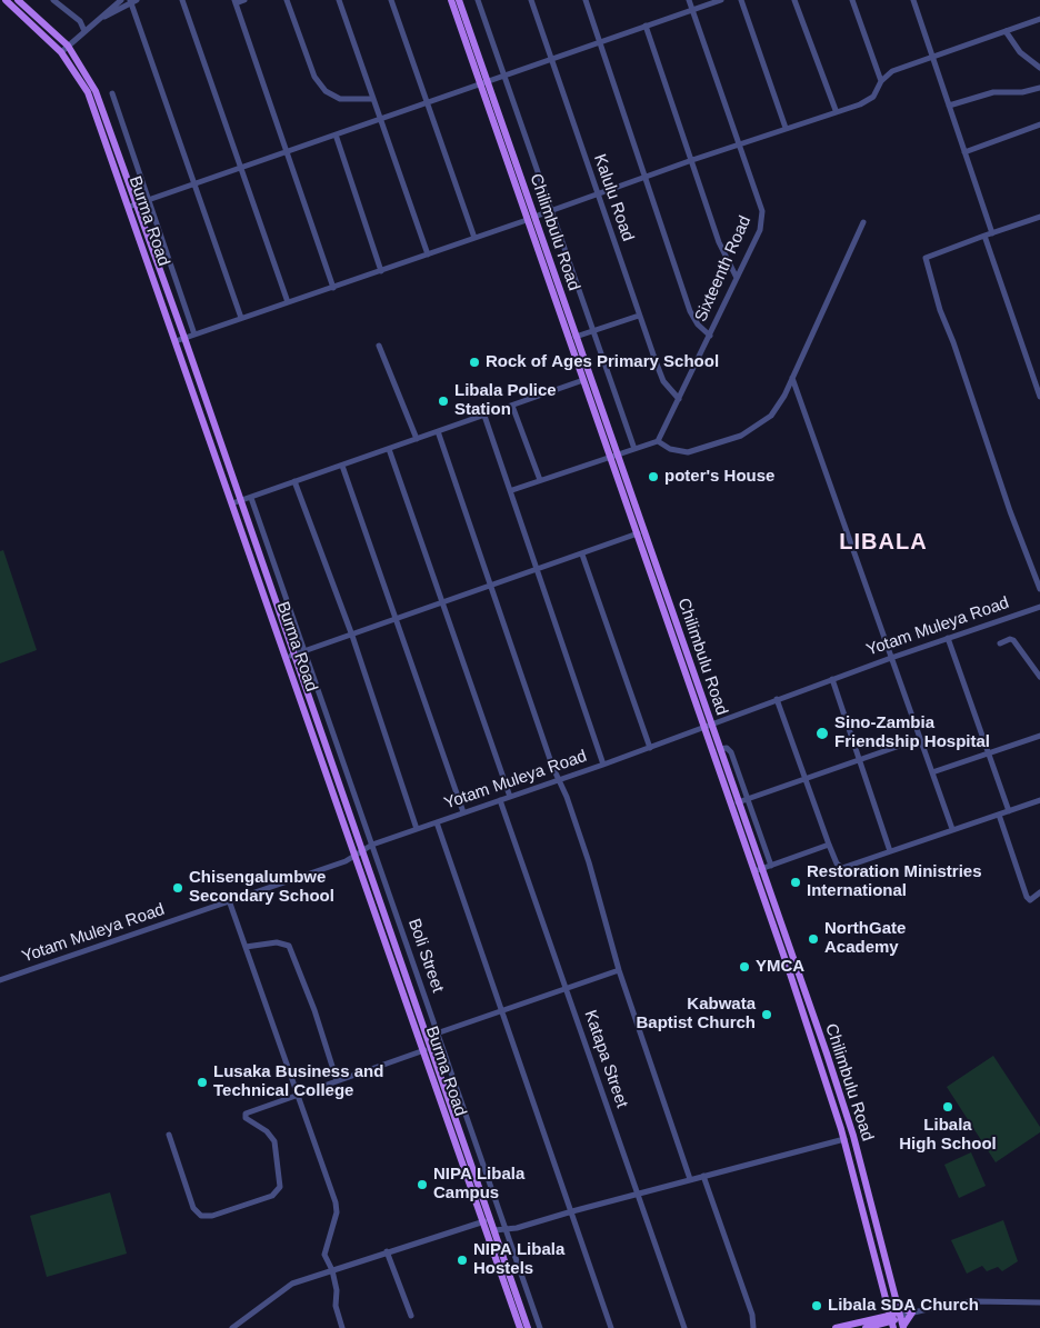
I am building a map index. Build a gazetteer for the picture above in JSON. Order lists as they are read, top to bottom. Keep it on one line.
{"streets":{"main road":["Burma Road","Chilimbulu Road"],"street":["Kalulu Road","Sixteenth Road","Yotam Muleya Road","Boli Street","Katapa Street"]},"crossings":[["Kalulu Road","Sixteenth Road"],["Burma Road","Yotam Muleya Road"],["Chilimbulu Road","Yotam Muleya Road"],["Yotam Muleya Road","Boli Street"],["Yotam Muleya Road","Katapa Street"]],"districts":["LIBALA"],"places":["Rock of Ages Primary School","Libala Police Station","poter's House","Sino-Zambia Friendship Hospital","Restoration Ministries International","Chisengalumbwe Secondary School","NorthGate Academy","YMCA","Kabwata Baptist Church","Lusaka Business and Technical College","Libala High School","NIPA Libala Campus","NIPA Libala Hostels","Libala SDA Church"]}
